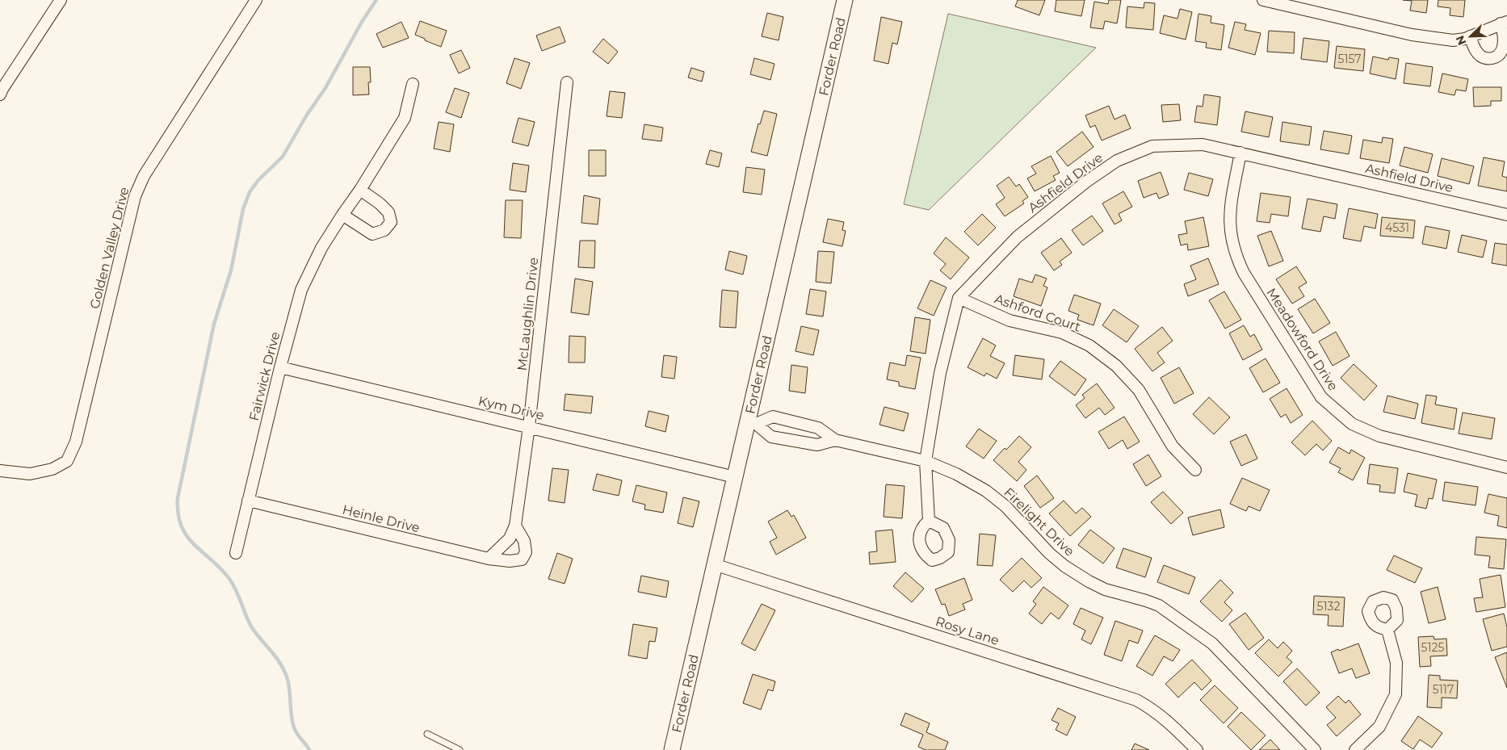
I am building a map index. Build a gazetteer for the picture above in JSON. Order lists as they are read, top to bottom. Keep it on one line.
{"streets":{"main road":["Forder Road"],"street":["Ashfield Drive","Golden Valley Drive","Ashford Court","McLaughlin Drive","Meadowford Drive","Fairwick Drive","Kym Drive","Heinle Drive","Firelight Drive","Rosy Lane"]},"crossings":[["Forder Road","Kym Drive"],["Forder Road","Firelight Drive"],["Forder Road","Rosy Lane"],["Ashfield Drive","Ashford Court"],["Ashfield Drive","Meadowford Drive"],["Ashfield Drive","Firelight Drive"],["McLaughlin Drive","Kym Drive"],["McLaughlin Drive","Heinle Drive"],["Fairwick Drive","Kym Drive"],["Fairwick Drive","Heinle Drive"]],"house_numbers":["5157","4531","5132","5125","5117"],"north":"bottom left"}
